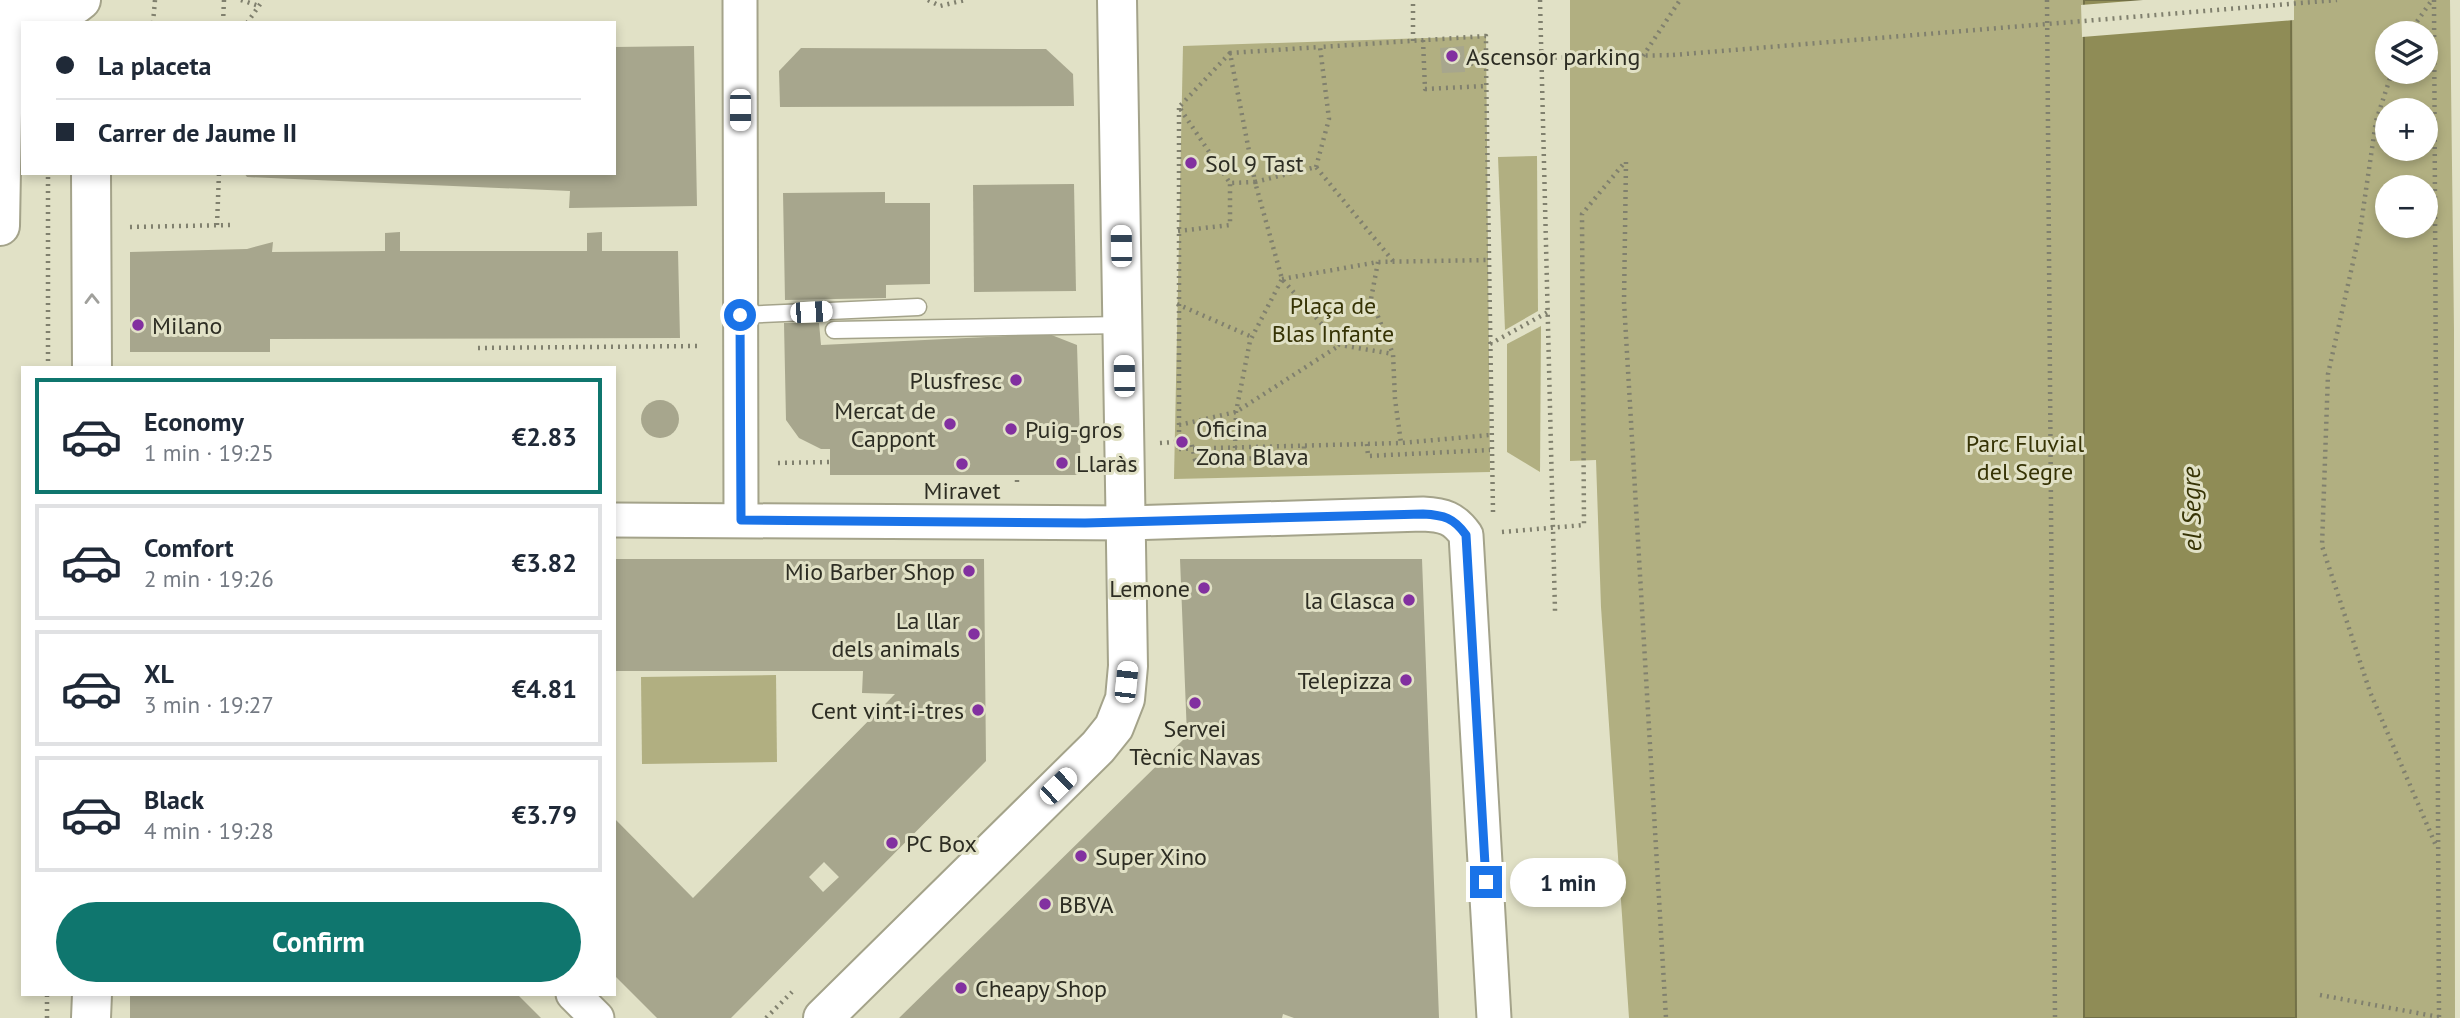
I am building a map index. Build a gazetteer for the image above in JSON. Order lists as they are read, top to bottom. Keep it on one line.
{"water":["el Segre"],"parks":["Plaça de Blas Infante","Parc Fluvial del Segre"],"places":["Ascensor parking","Sol 9 Tast","Milano","Plusfresc","Mercat de Cappont","Puig-gros","Oficina Zona Blava","Llaràs","Miravet","Mio Barber Shop","Lemone","la Clasca","La llar dels animals","Telepizza","Servei Tècnic Navas","Cent vint-i-tres","PC Box","Super Xino","BBVA","Cheapy Shop"],"page":{"map_buttons":["+","−"],"banner":["La placeta","Carrer de Jaume II"],"list":[{"name":"Economy","note":"1 min · 19:25","value":"€2.83"},{"name":"Comfort","note":"2 min · 19:26","value":"€3.82"},{"name":"XL","note":"3 min · 19:27","value":"€4.81"},{"name":"Black","note":"4 min · 19:28","value":"€3.79"}],"bubble":"1 min","buttons":"Confirm"}}
